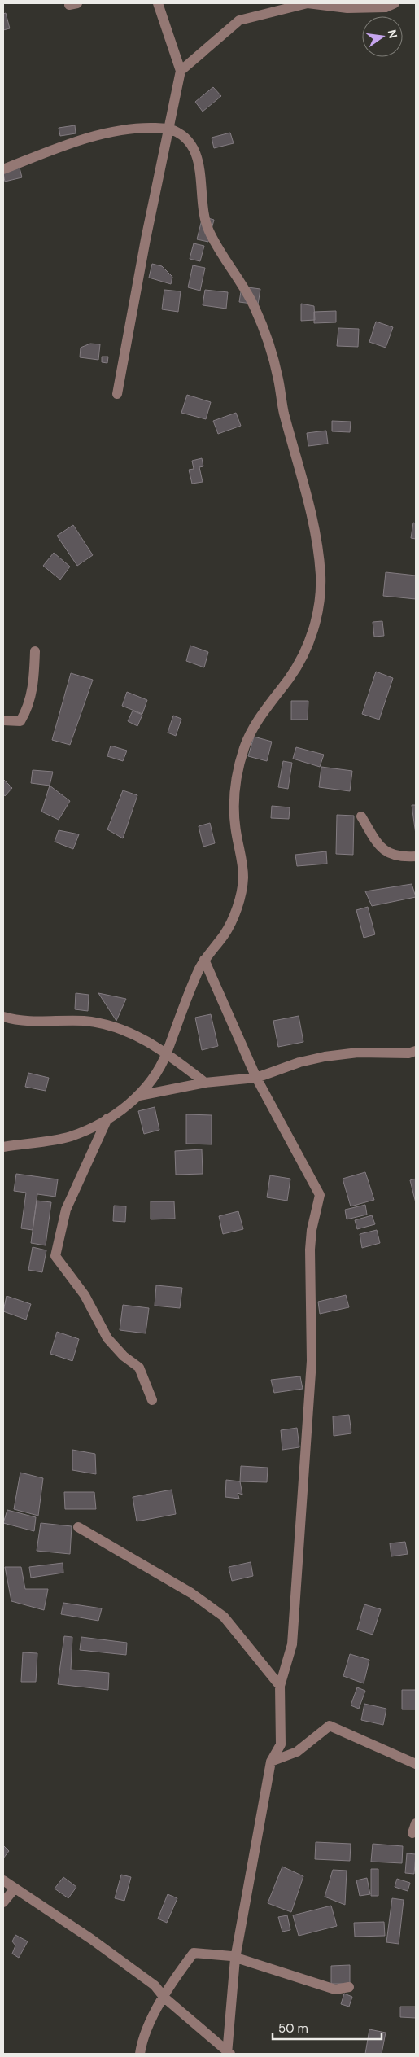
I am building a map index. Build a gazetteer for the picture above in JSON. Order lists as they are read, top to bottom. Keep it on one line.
{"scale_bar":"50 m","north":"right"}
